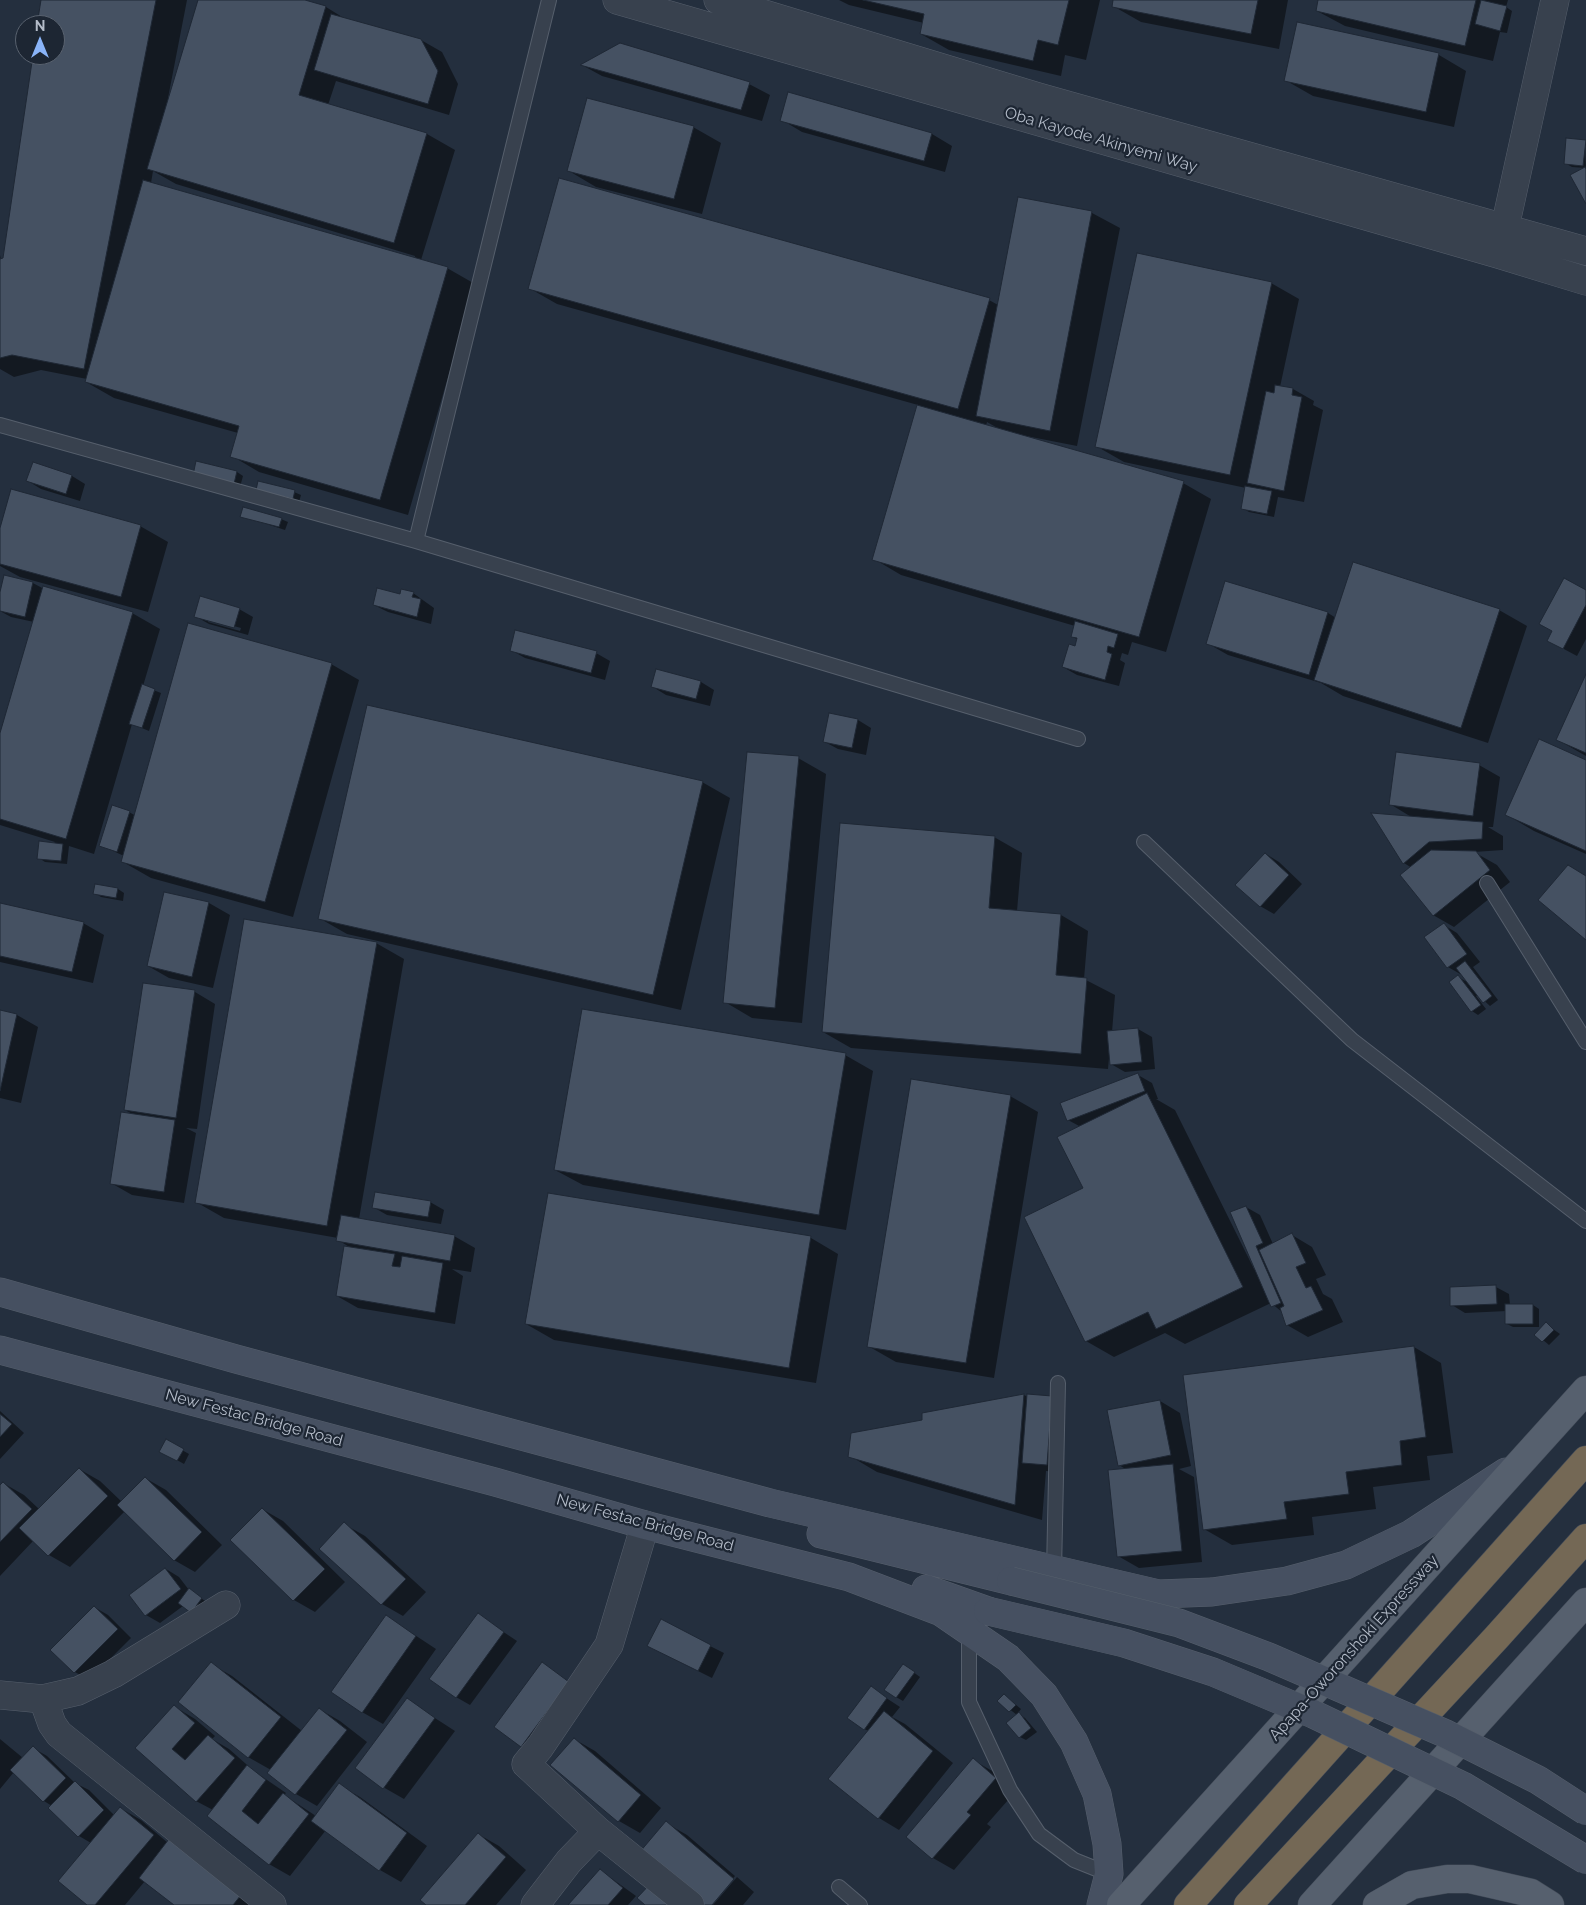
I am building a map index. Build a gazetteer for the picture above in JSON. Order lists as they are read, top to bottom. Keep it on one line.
{"streets":{"main road":["New Festac Bridge Road","Apapa-Oworonshoki Expressway"],"street":["Oba Kayode Akinyemi Way"]},"north":"top"}
